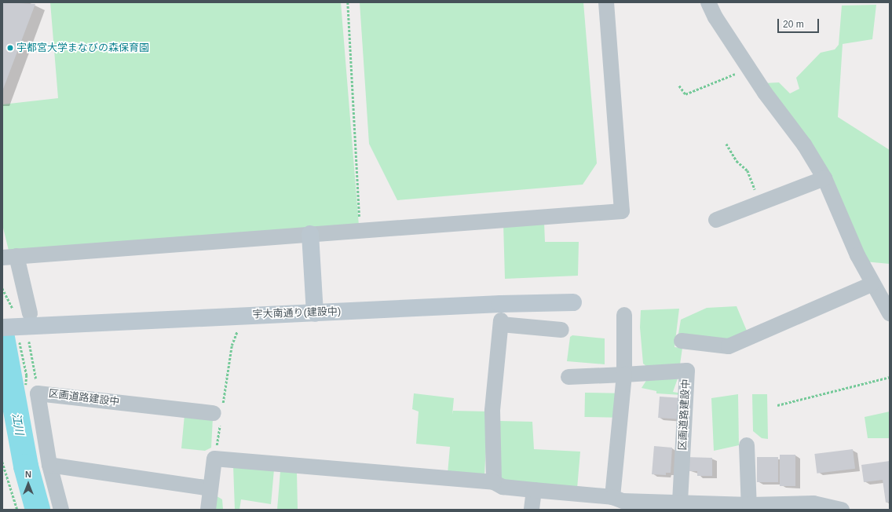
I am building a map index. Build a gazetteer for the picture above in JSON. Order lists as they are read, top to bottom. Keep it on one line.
{"streets":{"street":["宇大南通り(建設中)","区画道路建設中"]},"water":["江川"],"places":["宇都宮大学まなびの森保育園"],"scale_bar":"20 m","north":"top"}
